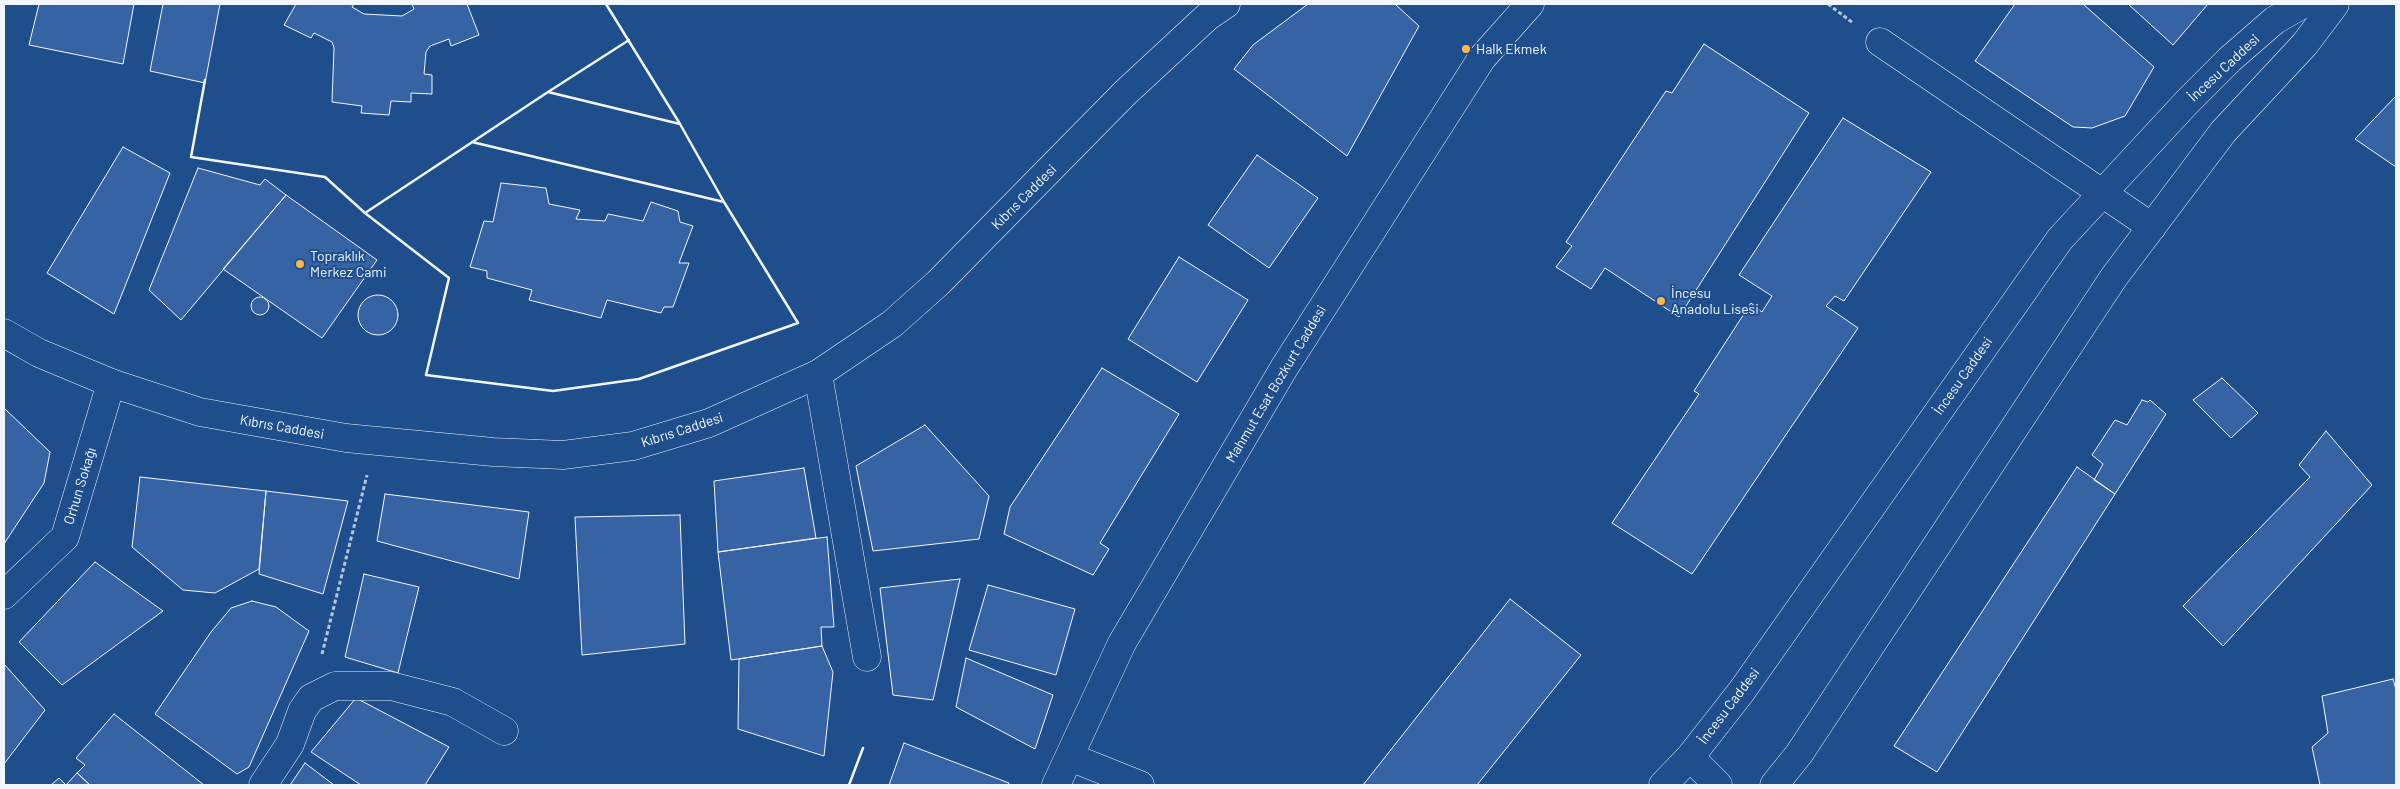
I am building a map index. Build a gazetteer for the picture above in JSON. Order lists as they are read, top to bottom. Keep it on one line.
{"streets":{"main road":["İncesu Caddesi","Kıbrıs Caddesi","Mahmut Esat Bozkurt Caddesi","Orhun Sokağı"]},"crossings":[["Kıbrıs Caddesi","Orhun Sokağı"]],"places":["Halk Ekmek","Topraklık Merkez Cami","İncesu Anadolu Lisesi"]}
